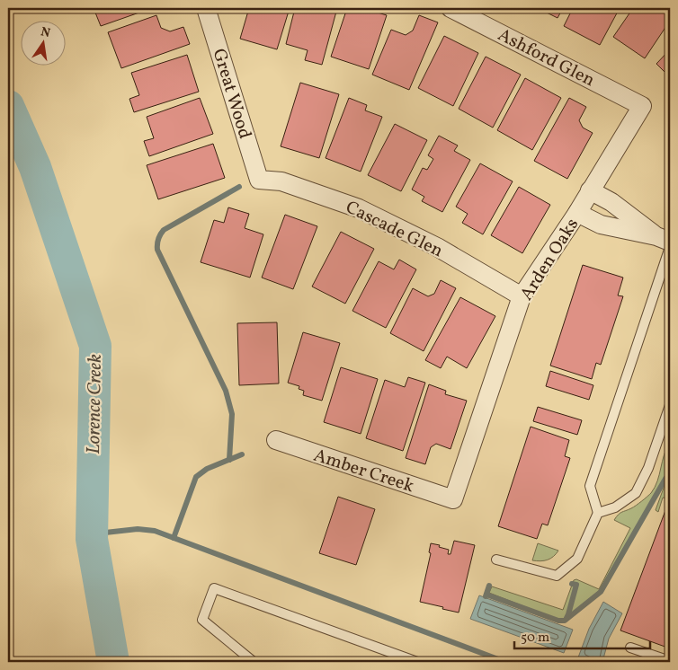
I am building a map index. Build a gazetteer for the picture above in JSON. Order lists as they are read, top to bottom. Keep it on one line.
{"streets":{"street":["Ashford Glen","Great Wood","Cascade Glen","Arden Oaks","Amber Creek"]},"crossings":[["Ashford Glen","Arden Oaks"],["Great Wood","Cascade Glen"],["Cascade Glen","Arden Oaks"],["Arden Oaks","Amber Creek"]],"water":["Lorence Creek"],"scale_bar":"50 m","north":"top"}
